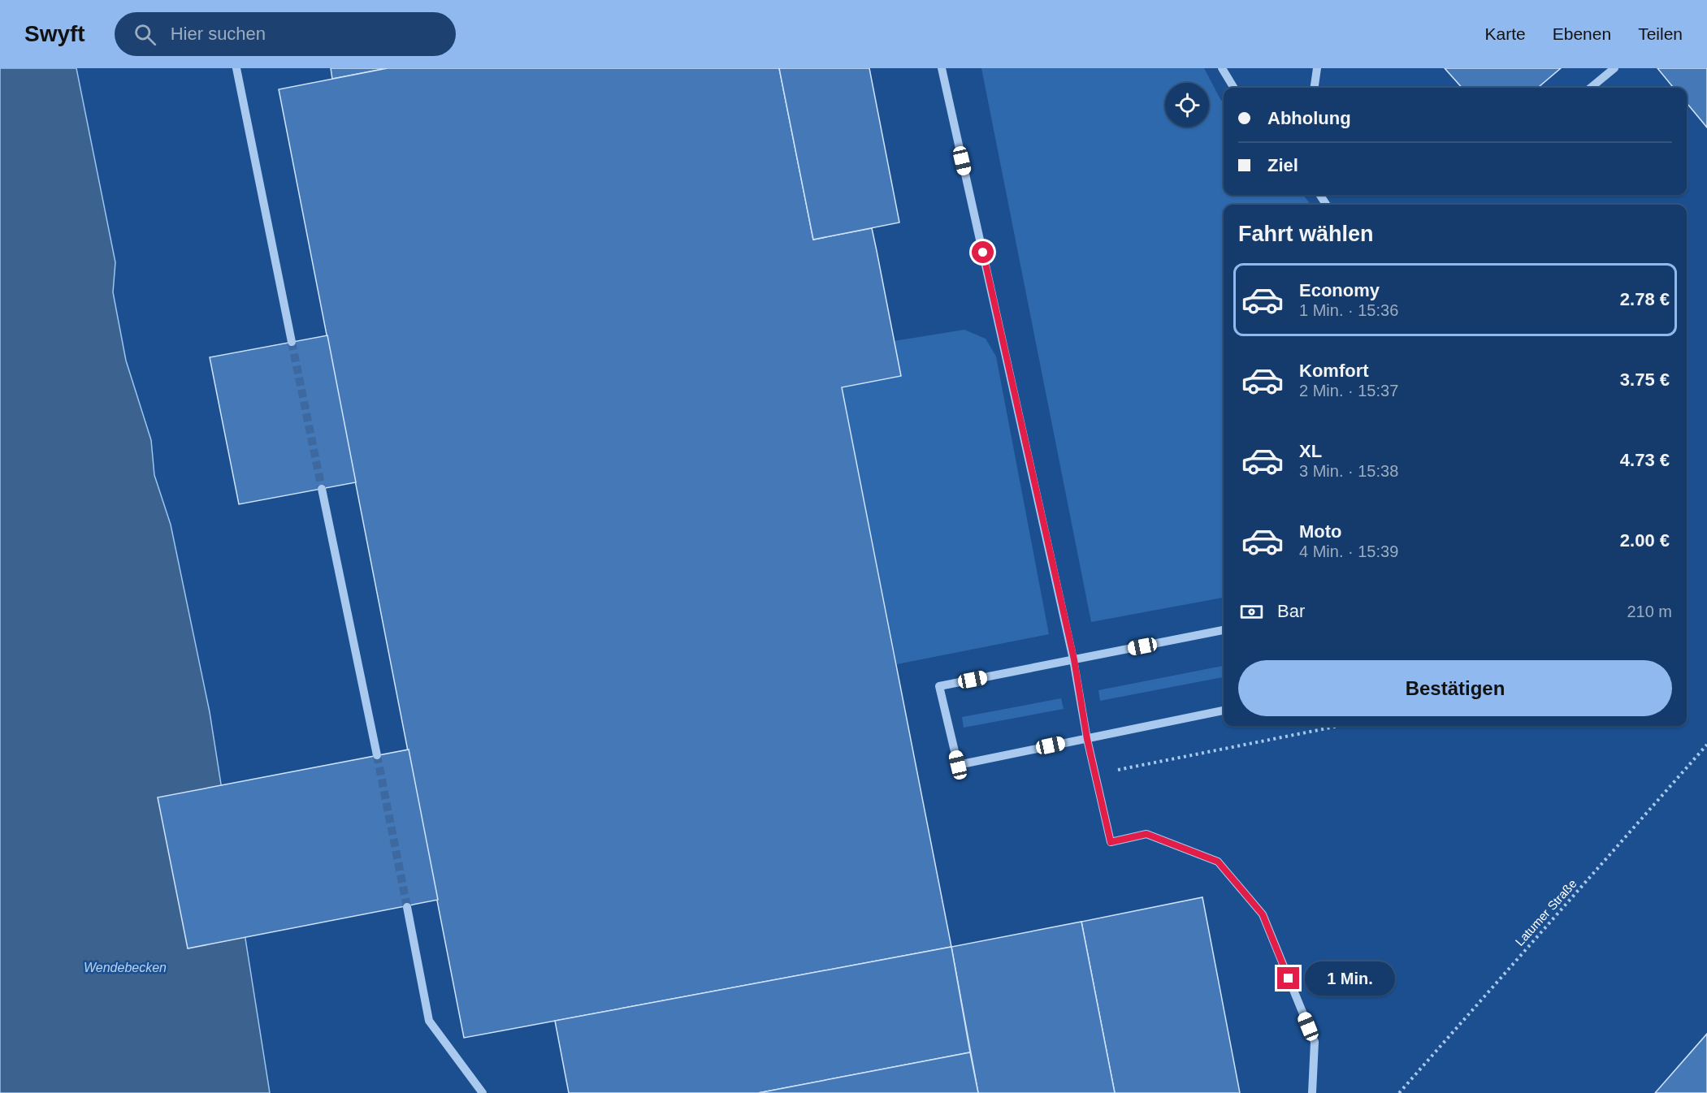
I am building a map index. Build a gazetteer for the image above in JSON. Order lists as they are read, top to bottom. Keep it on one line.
{"streets":{"path":["Latumer Straße"]},"water":["Wendebecken"],"page":{"header":"Swyft","search":"Hier suchen","nav":["Karte","Ebenen","Teilen"],"banner":["Abholung","Ziel"],"heading":"Fahrt wählen","list":[{"name":"Economy","note":"1 Min. · 15:36","value":"2.78 €"},{"name":"Komfort","note":"2 Min. · 15:37","value":"3.75 €"},{"name":"XL","note":"3 Min. · 15:38","value":"4.73 €"},{"name":"Moto","note":"4 Min. · 15:39","value":"2.00 €"}],"pay":["Bar","210 m"],"buttons":"Bestätigen","bubble":"1 Min."}}
